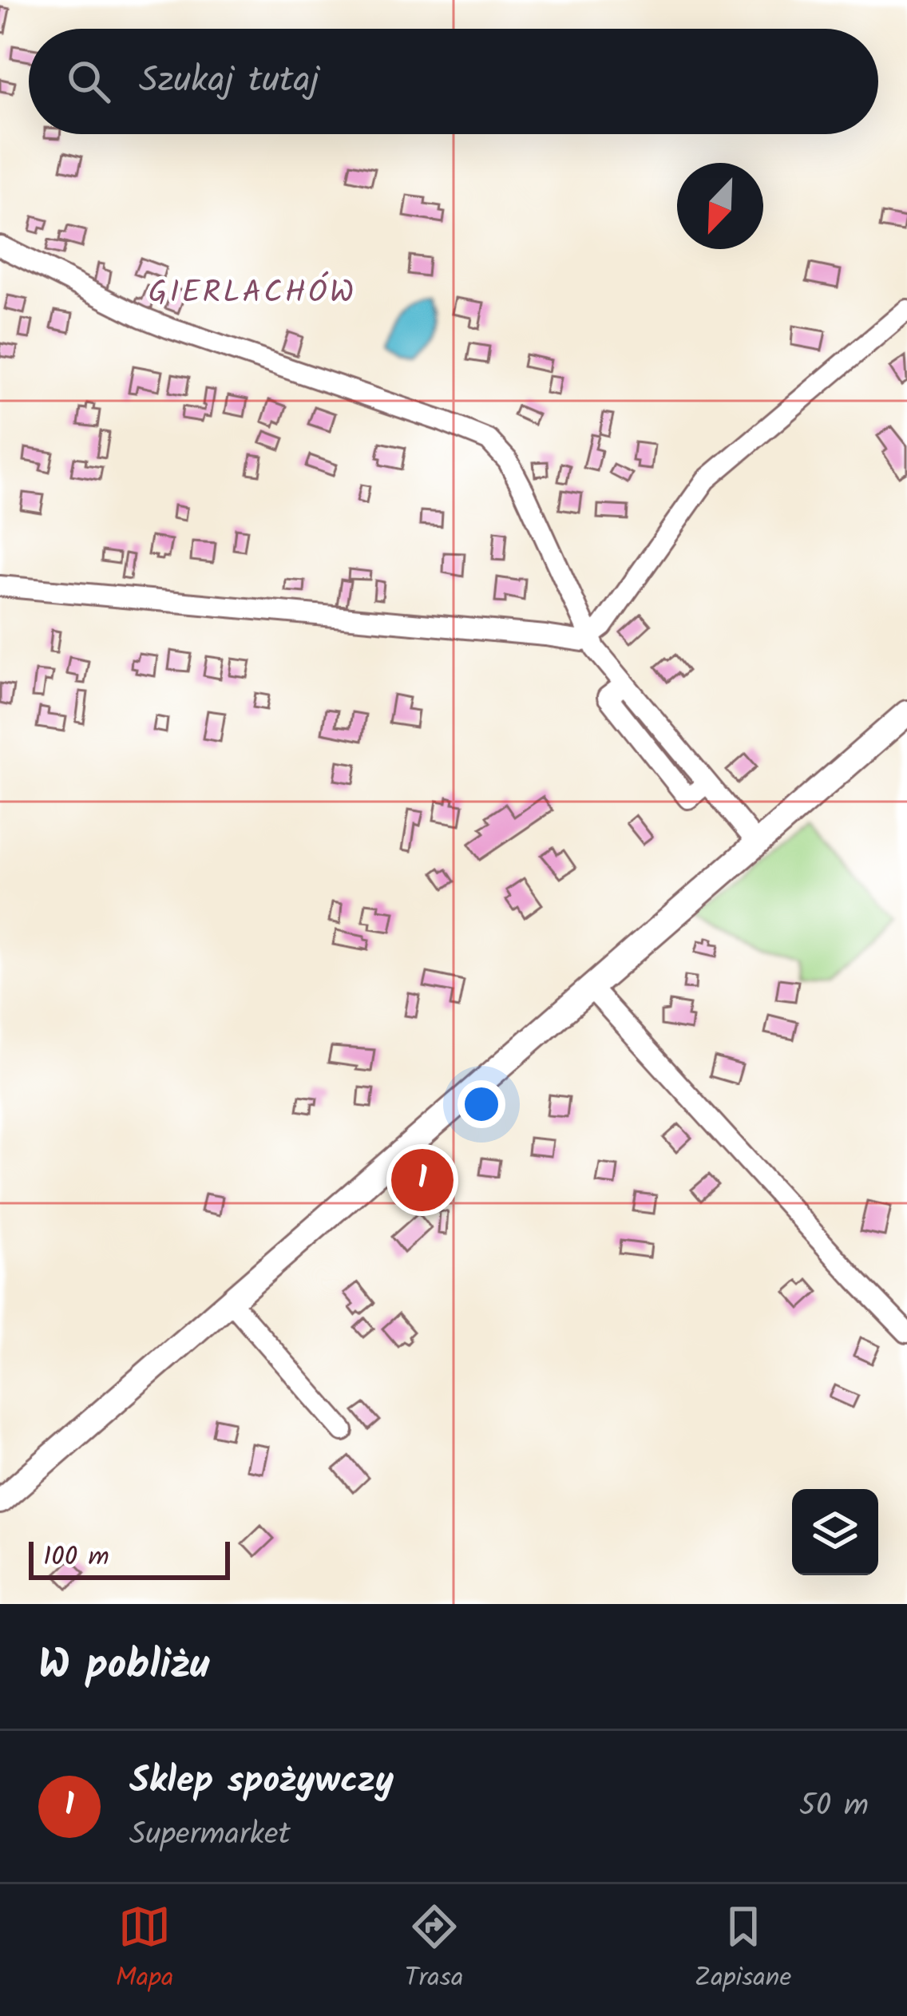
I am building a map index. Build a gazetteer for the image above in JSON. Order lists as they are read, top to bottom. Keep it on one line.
{"districts":["GIERLACHÓW"],"scale_bar":"100 m","north":"bottom left","page":{"search":"Szukaj tutaj","pins":"1","scale":"100 m","heading":"W pobliżu","list":[{"mark":"1","name":"Sklep spożywczy","note":"Supermarket","value":"50 m"}],"nav":["Mapa","Trasa","Zapisane"]}}
